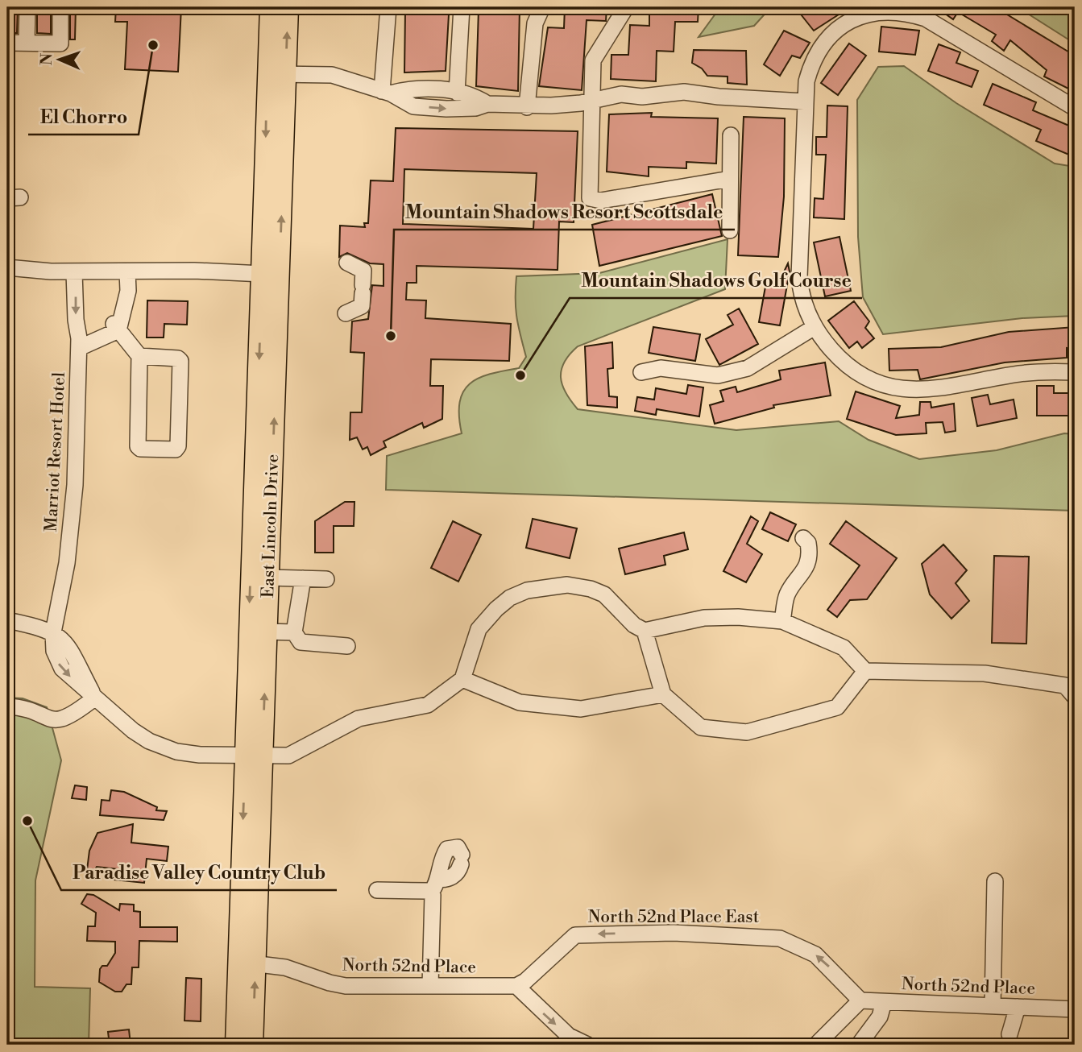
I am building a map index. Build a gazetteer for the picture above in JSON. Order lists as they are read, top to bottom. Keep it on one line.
{"streets":{"main road":["East Lincoln Drive"],"street":["Marriot Resort Hotel","North 52nd Place East","North 52nd Place"]},"crossings":[["East Lincoln Drive","North 52nd Place"],["North 52nd Place East","North 52nd Place"]],"one_way":["North 52nd Place East"],"places":["El Chorro","Mountain Shadows Resort Scottsdale","Mountain Shadows Golf Course","Paradise Valley Country Club"],"north":"left"}
